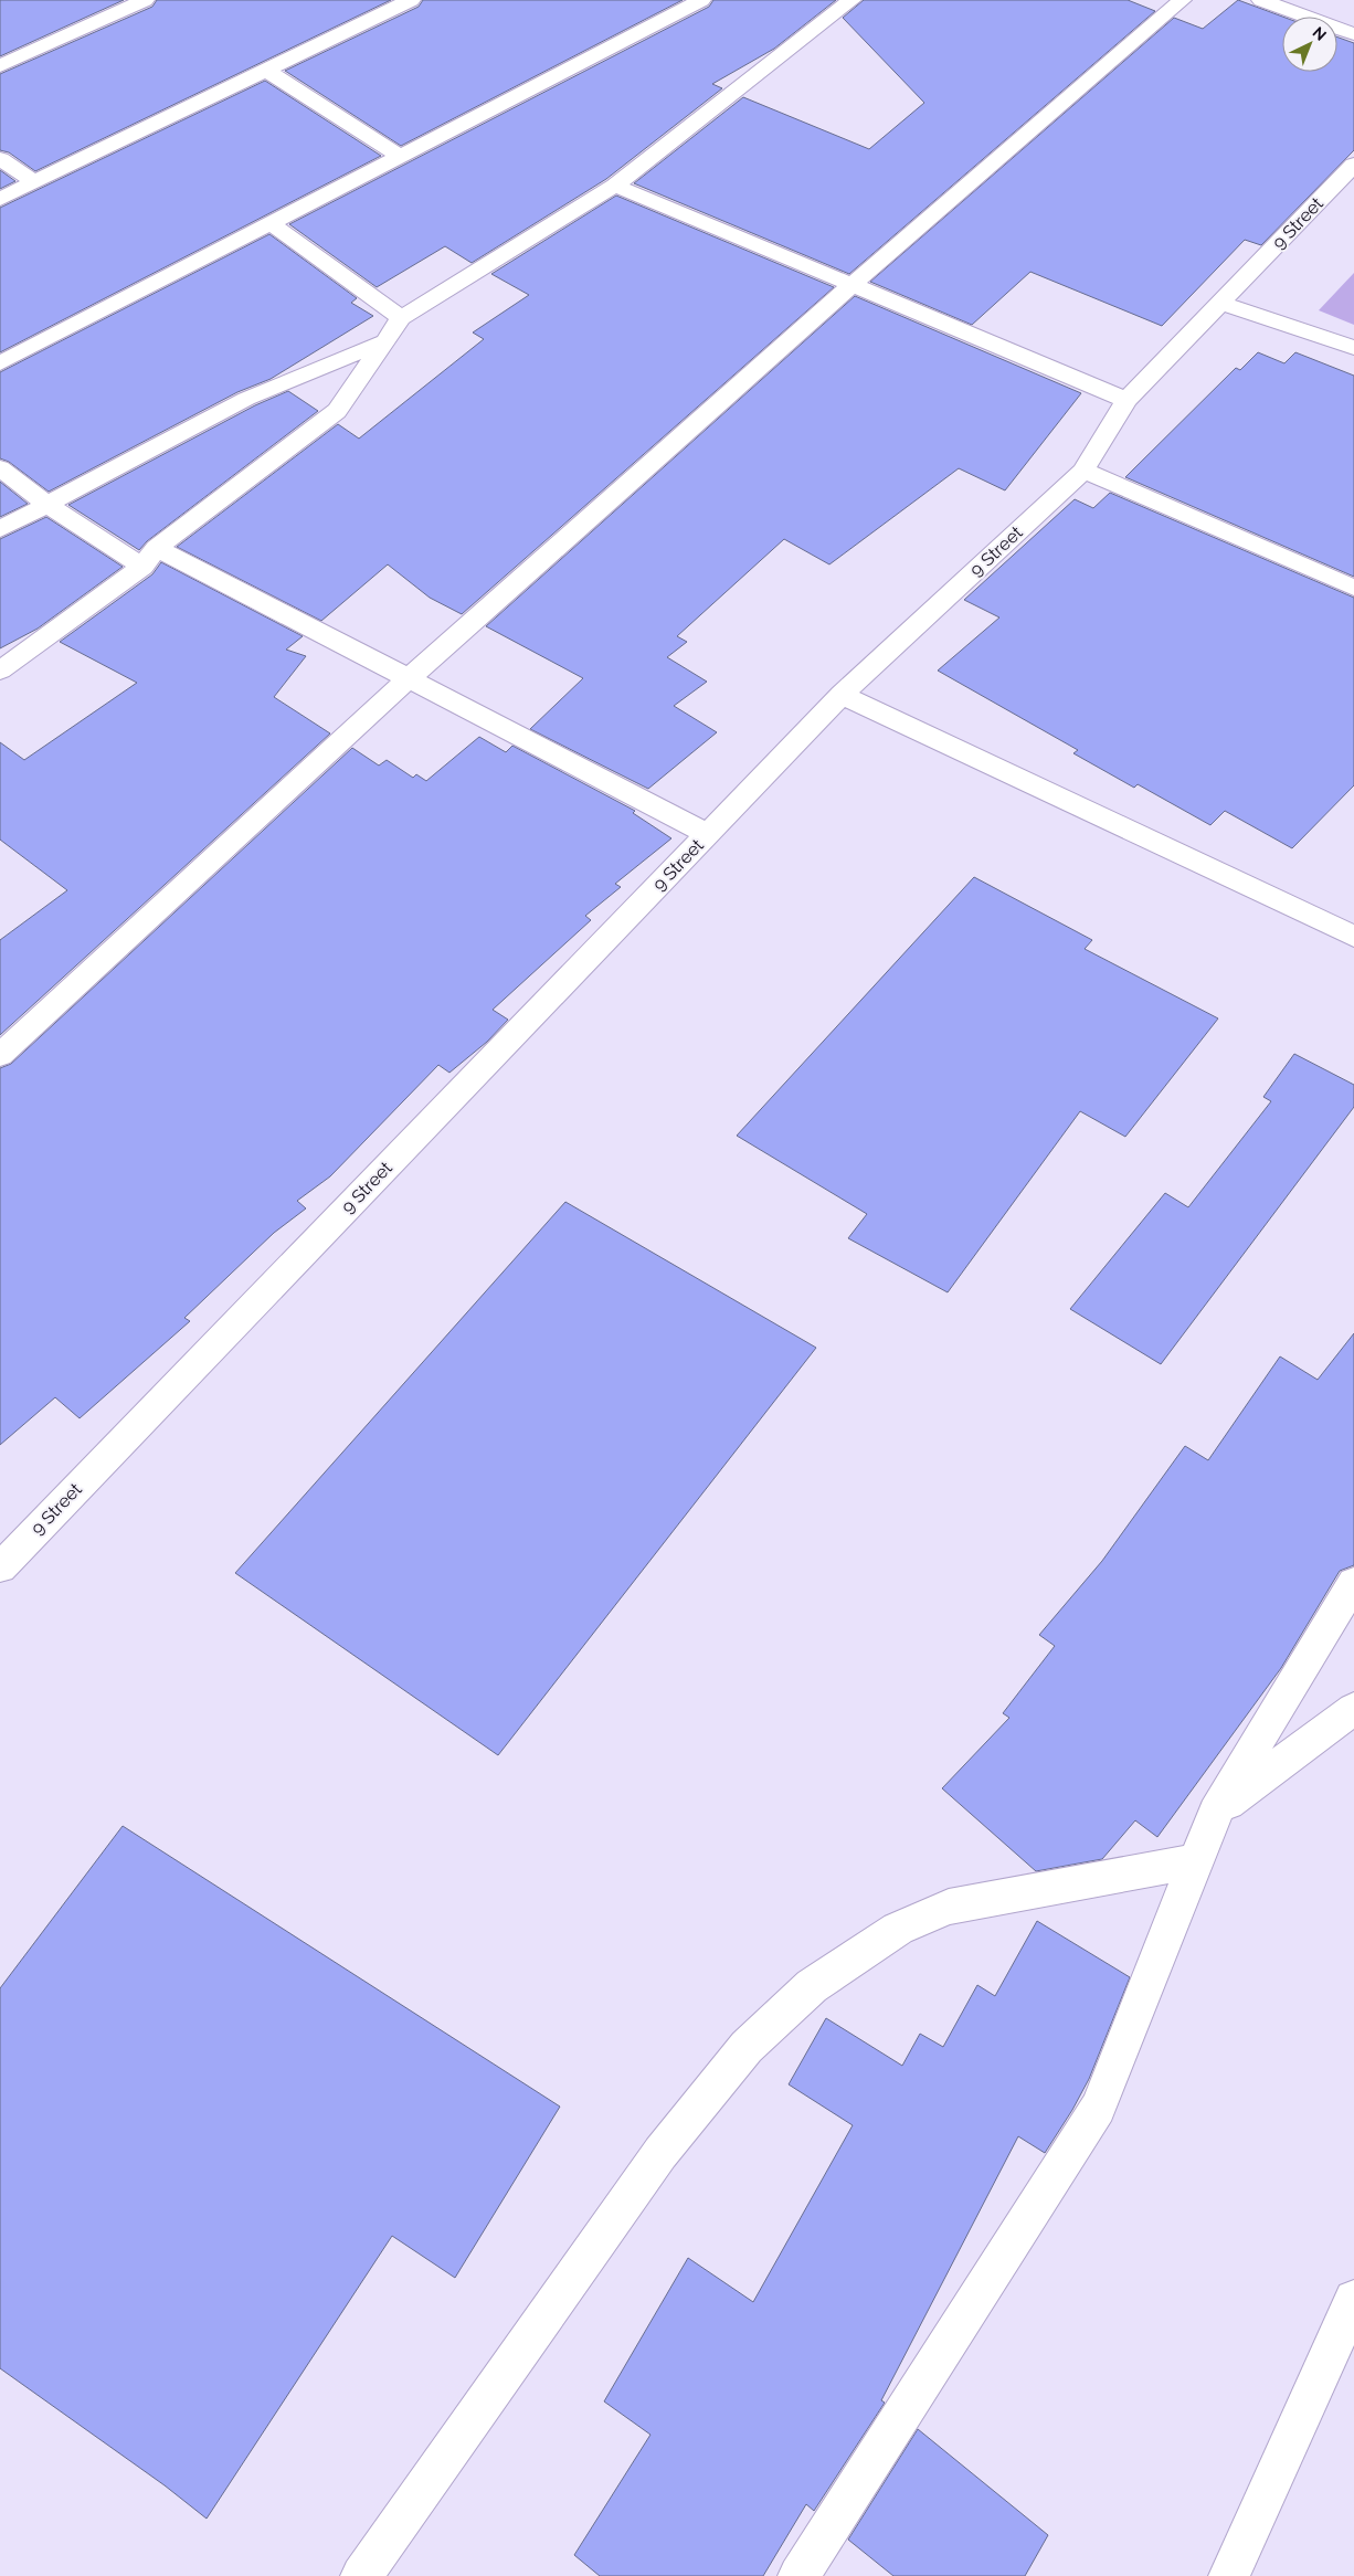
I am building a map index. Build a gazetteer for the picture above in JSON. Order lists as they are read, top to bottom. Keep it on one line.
{"streets":{"street":["9 Street"]},"north":"top right"}
